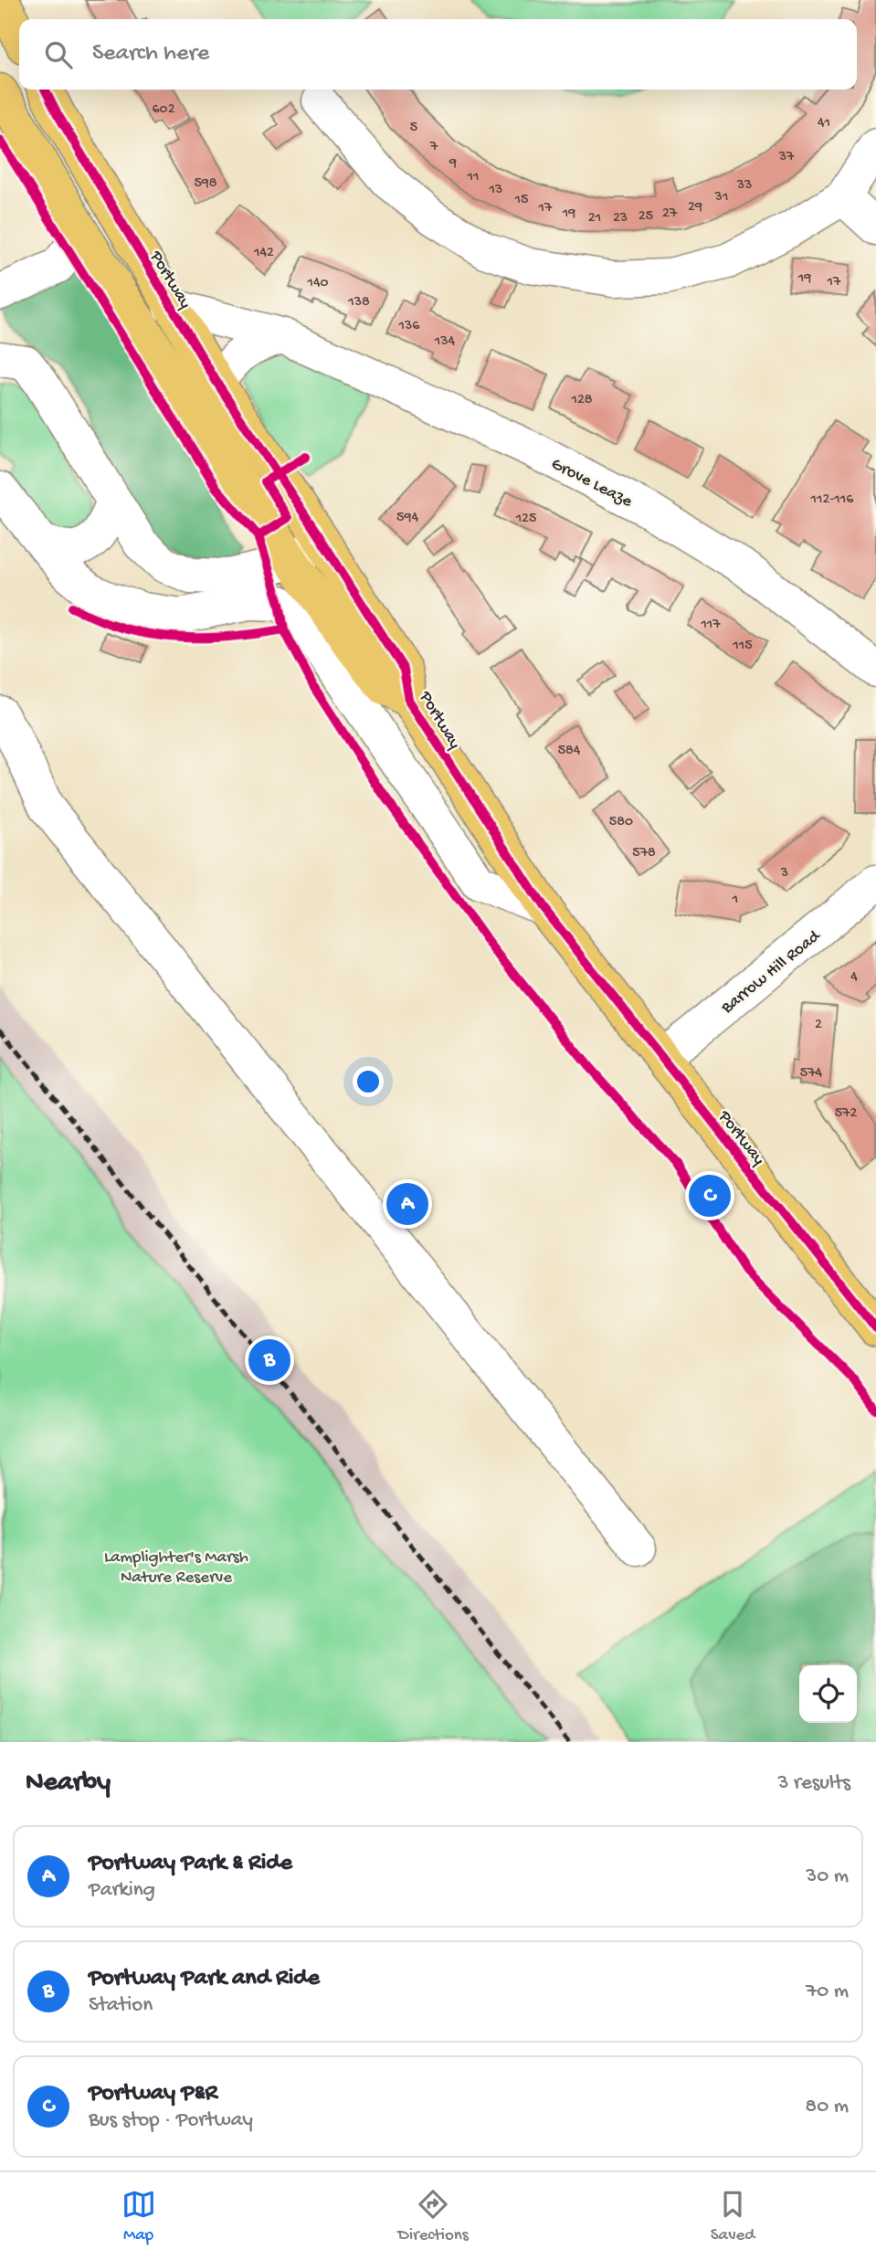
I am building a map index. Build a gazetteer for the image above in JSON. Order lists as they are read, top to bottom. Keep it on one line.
{"streets":{"highway":["Portway"],"street":["Grove Leaze","Barrow Hill Road"]},"crossings":[["Portway","Grove Leaze"],["Portway","Barrow Hill Road"]],"parks":["Lamplighter's Marsh Nature Reserve"],"house_numbers":["602","41","5","7","37","9","11","598","33","13","31","15","29","17","19","27","25","21","23","142","19","17","140","138","136","134","128","112-116","594","125","117","115","584","580","578","3","1","4","2","574","572"],"page":{"search":"Search here","pins":["C","A","B"],"heading":["Nearby","3 results"],"list":[{"mark":"A","name":"Portway Park & Ride","note":"Parking","value":"30 m"},{"mark":"B","name":"Portway Park and Ride","note":"Station","value":"70 m"},{"mark":"C","name":"Portway P&R","note":"Bus stop · Portway","value":"80 m"}],"nav":["Map","Directions","Saved"]}}
